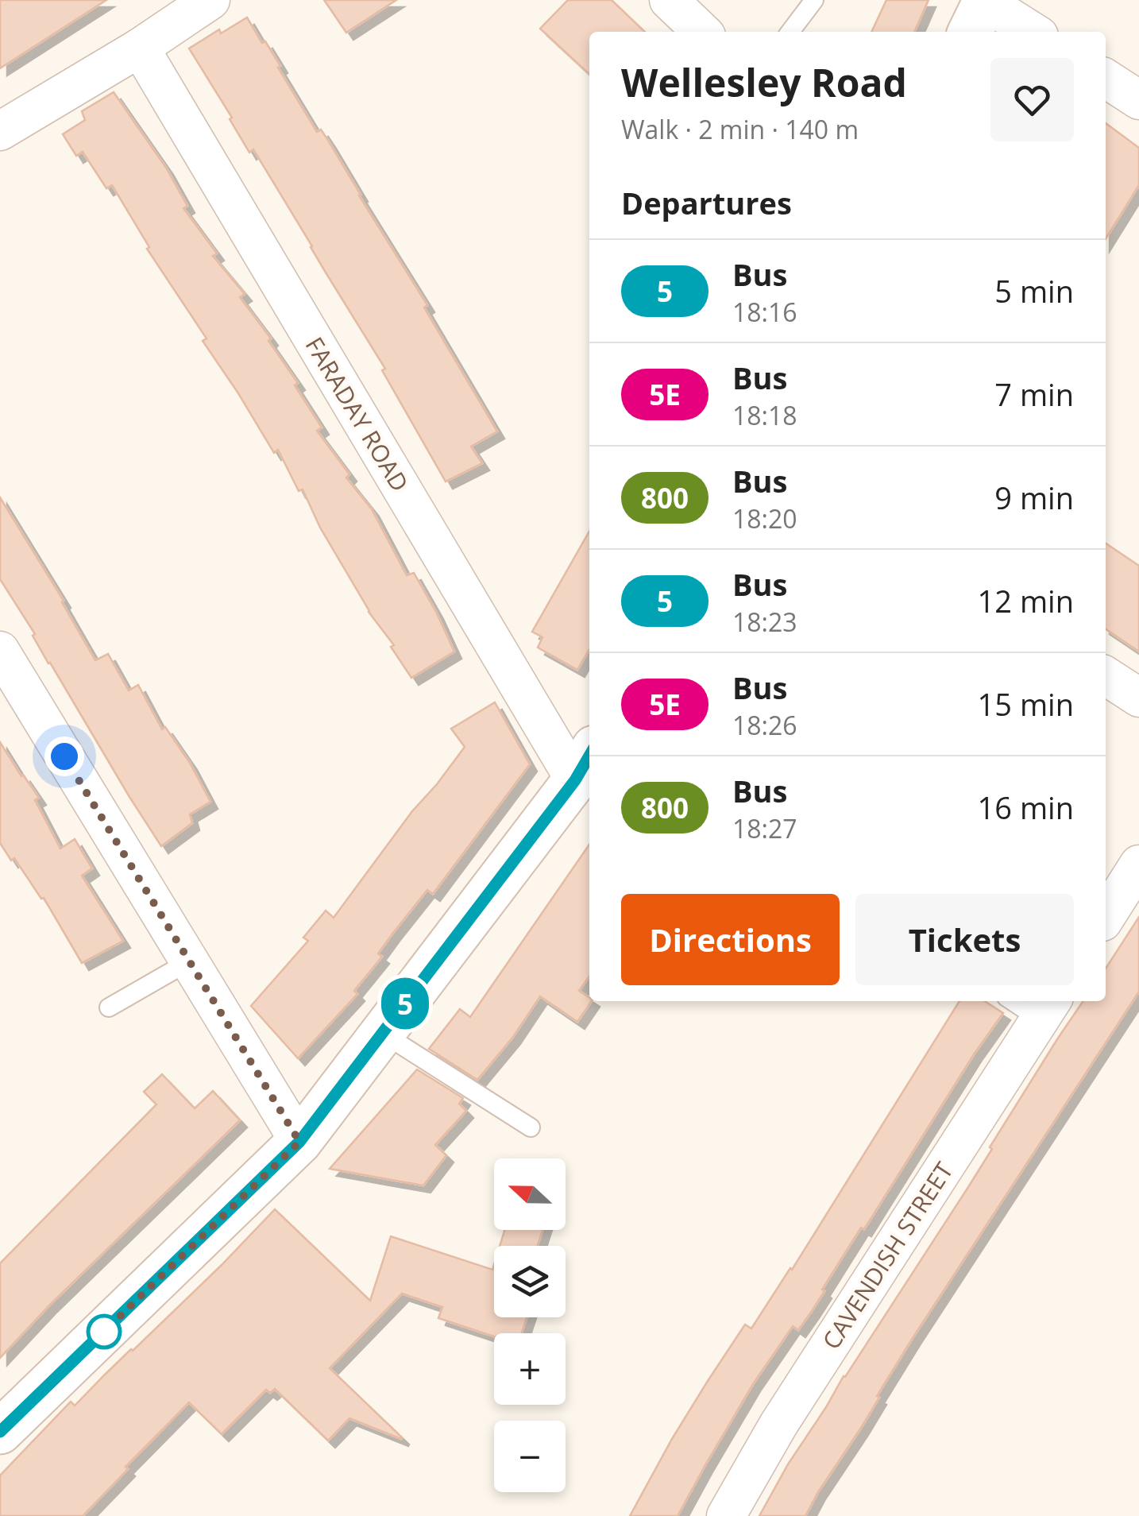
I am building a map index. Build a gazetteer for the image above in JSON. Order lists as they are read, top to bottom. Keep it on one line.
{"streets":{"street":["FARADAY ROAD","CAVENDISH STREET"]},"lines":["bus line 5"],"north":"left","page":{"on_map":"5","heading":[["Wellesley Road","Walk · 2 min · 140 m"],"Departures"],"list":[{"mark":"5","name":"Bus","note":"18:16","value":"5 min"},{"mark":"5E","name":"Bus","note":"18:18","value":"7 min"},{"mark":"800","name":"Bus","note":"18:20","value":"9 min"},{"mark":"5","name":"Bus","note":"18:23","value":"12 min"},{"mark":"5E","name":"Bus","note":"18:26","value":"15 min"},{"mark":"800","name":"Bus","note":"18:27","value":"16 min"}],"buttons":["Directions","Tickets"],"map_buttons":["+","−"]}}
